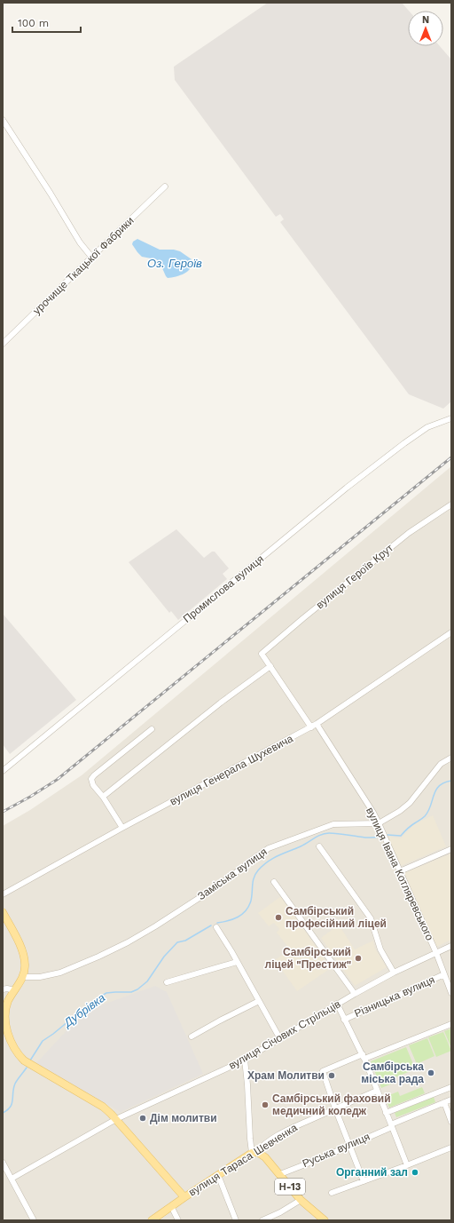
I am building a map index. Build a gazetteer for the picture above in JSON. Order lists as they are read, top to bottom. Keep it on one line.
{"streets":{"main road":["вулиця Тараса Шевченка","Н-13"],"street":["урочище Ткацької Фабрики","вулиця Героїв Крут","Промислова вулиця","вулиця Генерала Шухевича","Заміська вулиця","вулиця Івана Котляревського","Різницька вулиця","вулиця Січових Стрільців","Руська вулиця"]},"crossings":[["вулиця Генерала Шухевича","вулиця Івана Котляревського"],["Заміська вулиця","вулиця Івана Котляревського"],["вулиця Івана Котляревського","Різницька вулиця"],["вулиця Івана Котляревського","вулиця Січових Стрільців"],["Руська вулиця","Н-13"],["вулиця Тараса Шевченка","Н-13"]],"water":["Оз. Героїв","Дубрівка"],"places":["Самбірський професійний ліцей","Самбірський ліцей \"Престиж\"","Самбірська міська рада","Храм Молитви","Самбірський фаховий медичний коледж","Дім молитви","Органний зал"],"scale_bar":"100 m","north":"top"}
